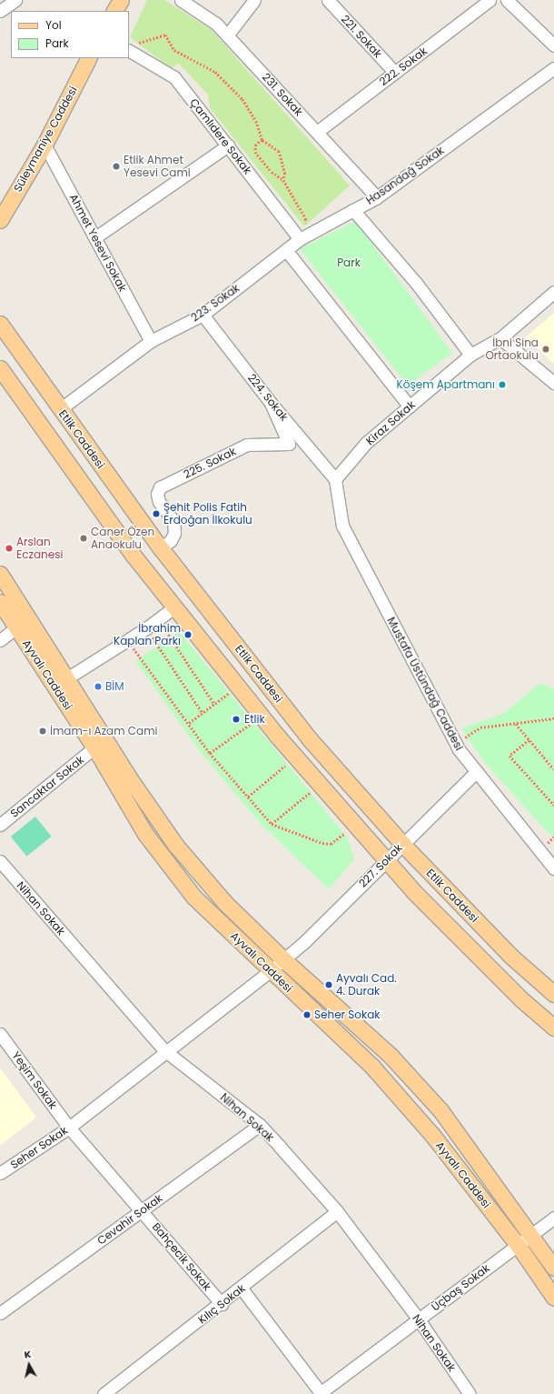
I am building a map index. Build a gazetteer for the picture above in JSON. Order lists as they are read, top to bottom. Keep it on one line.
{"streets":{"main road":["Süleymaniye Caddesi","Etlik Caddesi","Ayvalı Caddesi"],"street":["221. Sokak","222. Sokak","231. Sokak","Çamlıdere Sokak","Hasandağ Sokak","Ahmet Yesevi Sokak","223. Sokak","224. Sokak","Kiraz Sokak","225. Sokak","Mustafa Üstündağ Caddesi","Sancaktar Sokak","227. Sokak","Nihan Sokak","Yeşim Sokak","Seher Sokak","Cevahir Sokak","Bahçecik Sokak","Üçbaş Sokak","Kılıç Sokak"]},"crossings":[["221. Sokak","222. Sokak"],["222. Sokak","231. Sokak"],["231. Sokak","Hasandağ Sokak"],["Çamlıdere Sokak","223. Sokak"],["Süleymaniye Caddesi","Ahmet Yesevi Sokak"],["Hasandağ Sokak","223. Sokak"],["Hasandağ Sokak","Kiraz Sokak"],["Ahmet Yesevi Sokak","223. Sokak"],["223. Sokak","224. Sokak"],["223. Sokak","Etlik Caddesi"],["224. Sokak","Kiraz Sokak"],["224. Sokak","225. Sokak"],["224. Sokak","Mustafa Üstündağ Caddesi"],["Kiraz Sokak","Mustafa Üstündağ Caddesi"],["Etlik Caddesi","225. Sokak"],["Etlik Caddesi","227. Sokak"],["Ayvalı Caddesi","Sancaktar Sokak"],["Ayvalı Caddesi","227. Sokak"],["Ayvalı Caddesi","Seher Sokak"],["Ayvalı Caddesi","Üçbaş Sokak"],["Mustafa Üstündağ Caddesi","227. Sokak"],["227. Sokak","Seher Sokak"],["Nihan Sokak","Seher Sokak"],["Nihan Sokak","Cevahir Sokak"],["Nihan Sokak","Üçbaş Sokak"],["Nihan Sokak","Kılıç Sokak"],["Yeşim Sokak","Seher Sokak"],["Yeşim Sokak","Bahçecik Sokak"],["Seher Sokak","Bahçecik Sokak"],["Cevahir Sokak","Bahçecik Sokak"],["Bahçecik Sokak","Kılıç Sokak"]],"parks":["Park"],"places":["Etlik Ahmet Yesevi Cami","İbni Sina Ortaokulu","Köşem Apartmanı","Şehit Polis Fatih Erdoğan İlkokulu","Caner Özen Anaokulu","Arslan Eczanesi","İbrahim Kaplan Parkı","BİM","Etlik","İmam-ı Azam Cami","Ayvalı Cad. 4. Durak","Seher Sokak"],"legend":["Yol","Park"],"north":"top"}
